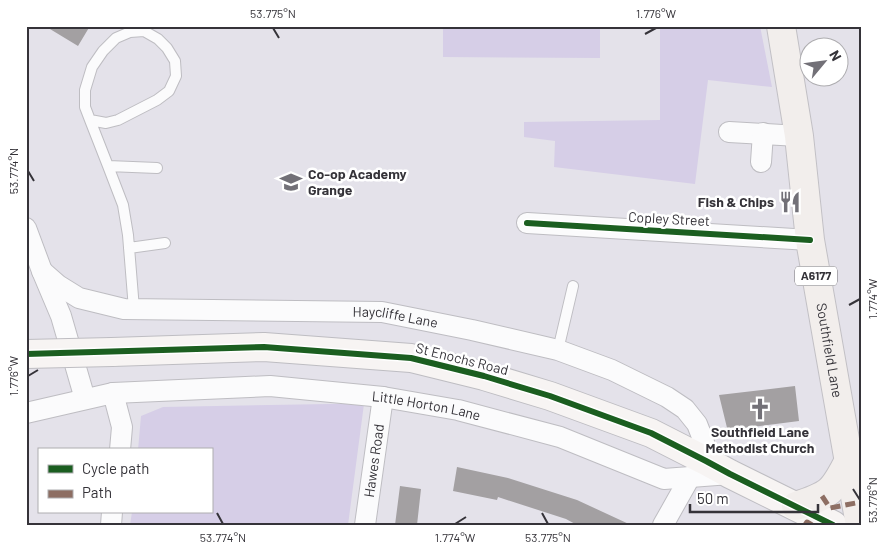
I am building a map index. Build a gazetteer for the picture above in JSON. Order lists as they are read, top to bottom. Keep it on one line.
{"streets":{"main road":["A6177","Southfield Lane"],"street":["Copley Street","Haycliffe Lane","St Enochs Road","Little Horton Lane","Hawes Road"]},"crossings":[["Copley Street","Southfield Lane"],["Haycliffe Lane","St Enochs Road"],["Haycliffe Lane","Little Horton Lane"],["St Enochs Road","Little Horton Lane"],["Little Horton Lane","Hawes Road"]],"places":{"school or university":["Co-op Academy Grange"],"restaurant":["Fish & Chips"],"church":["Southfield Lane Methodist Church"]},"legend":["Cycle path","Path"],"scale_bar":"50 m","north":"top right","coordinates":["53.775°N","1.776°W","53.774°N","1.774°W","53.776°N"]}
